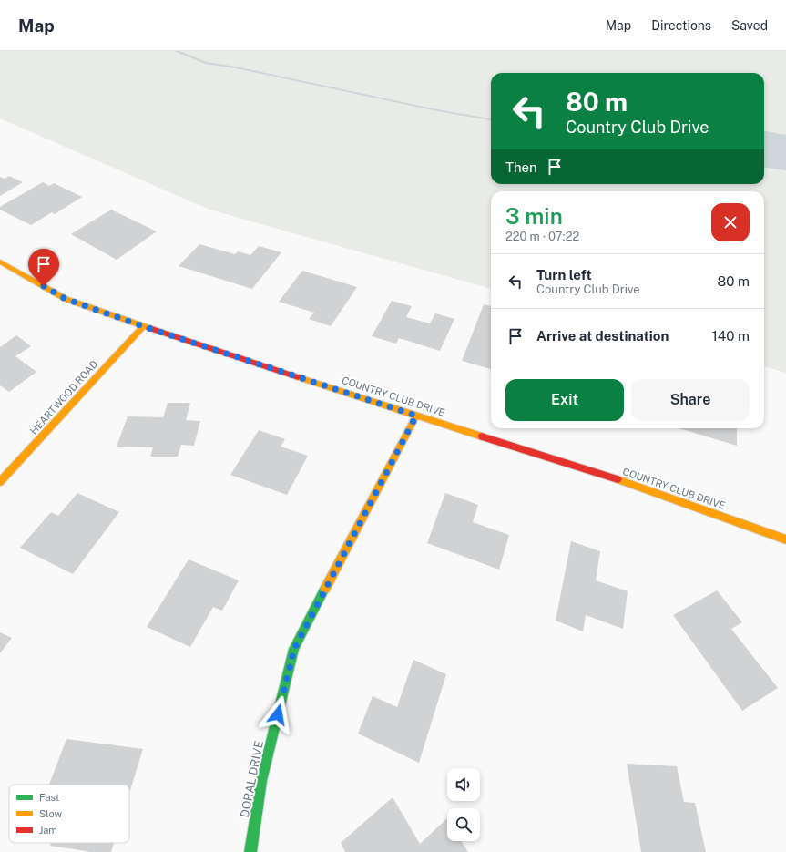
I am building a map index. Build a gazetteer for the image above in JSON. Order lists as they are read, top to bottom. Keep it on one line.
{"streets":{"street":["COUNTRY CLUB DRIVE","HEARTWOOD ROAD","DORAL DRIVE"]},"crossings":[["COUNTRY CLUB DRIVE","HEARTWOOD ROAD"],["COUNTRY CLUB DRIVE","DORAL DRIVE"]],"legend":["Fast","Slow","Jam"],"page":{"header":"Map","nav":["Map","Directions","Saved"],"turn":["80 m","Country Club Drive"],"then":"Then","heading":["3 min","220 m · 07:22"],"list":[{"name":"Turn left","note":"Country Club Drive","value":"80 m"},{"name":"Arrive at destination","value":"140 m"}],"buttons":["Exit","Share"]}}
